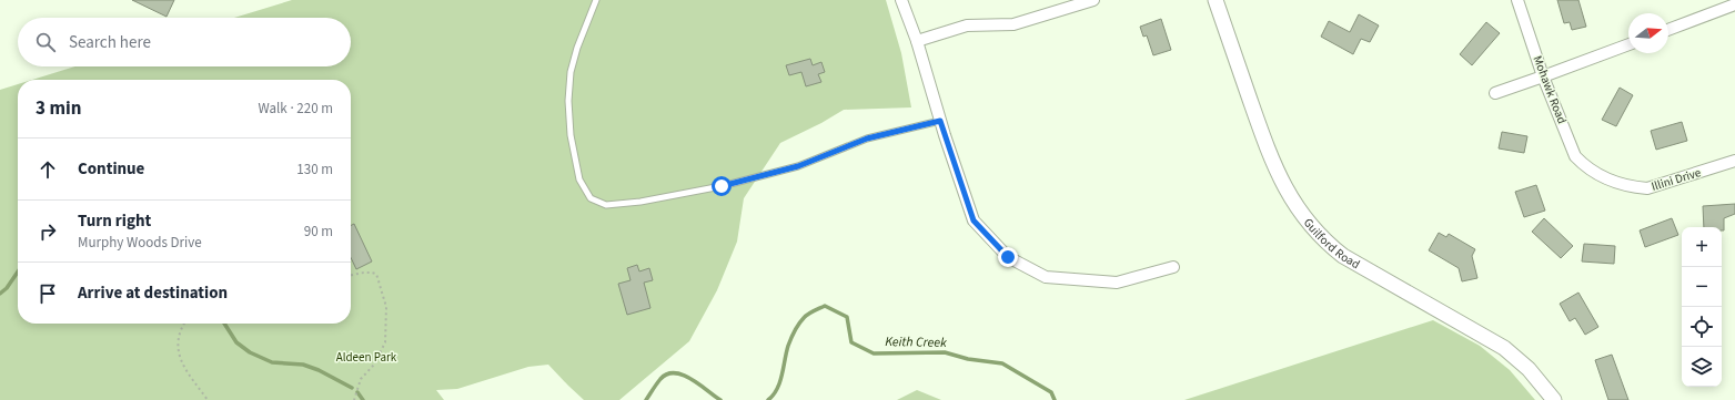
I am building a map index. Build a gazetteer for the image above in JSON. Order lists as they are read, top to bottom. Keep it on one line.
{"streets":{"street":["Mohawk Road","Illini Drive","Guilford Road"]},"crossings":[["Mohawk Road","Illini Drive"]],"water":["Keith Creek"],"parks":["Aldeen Park"],"north":"right","page":{"search":"Search here","heading":["3 min","Walk · 220 m"],"list":[["Continue","130 m"],["Turn right","Murphy Woods Drive","90 m"],"Arrive at destination"],"map_buttons":["+","−"]}}
